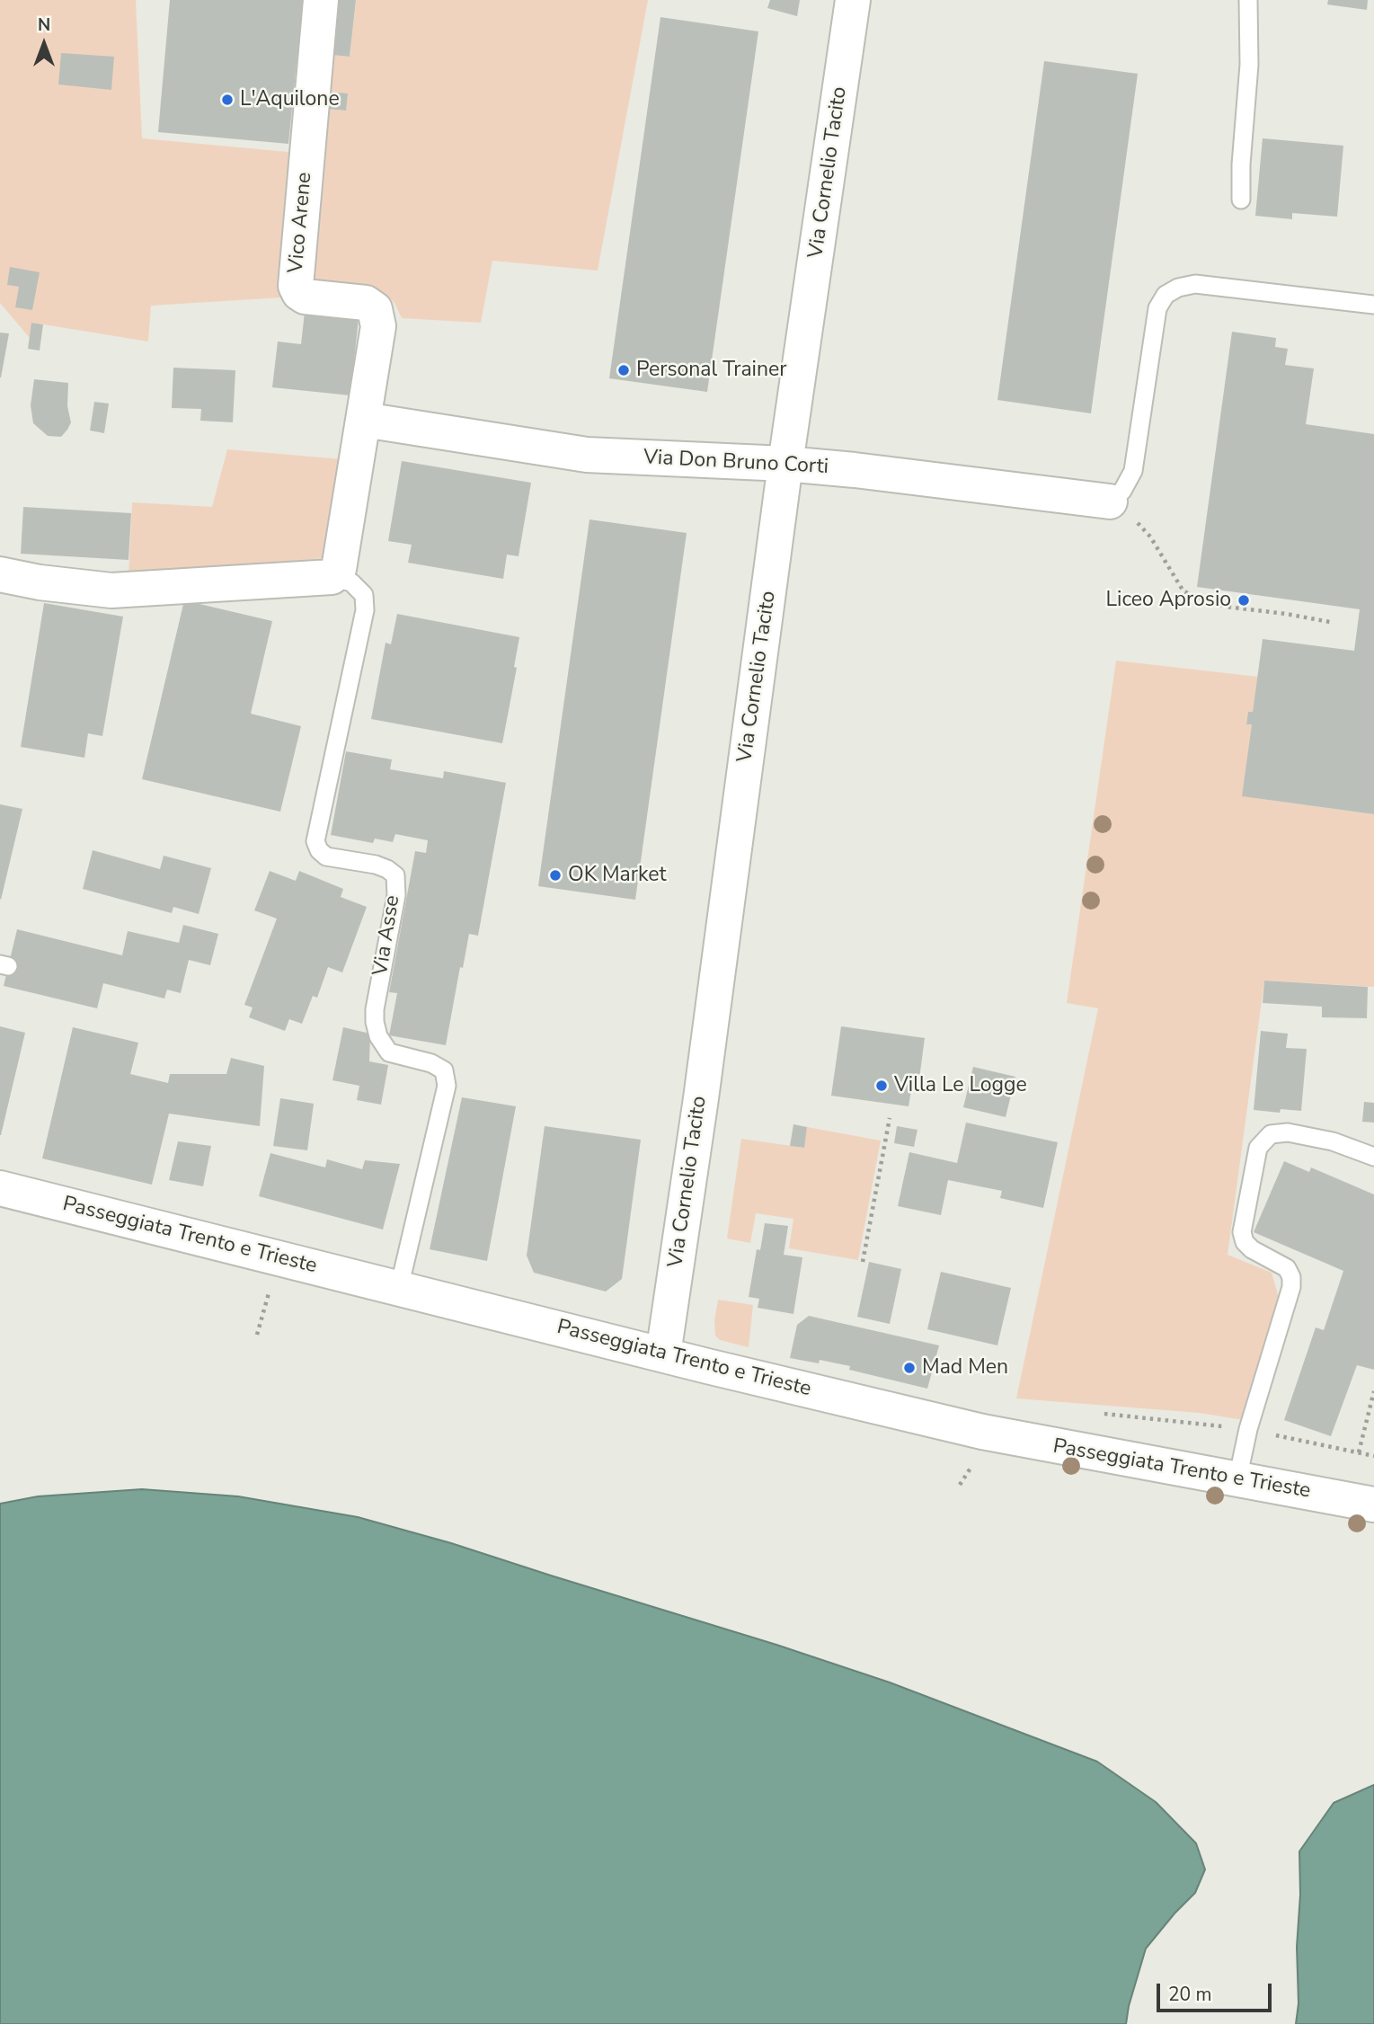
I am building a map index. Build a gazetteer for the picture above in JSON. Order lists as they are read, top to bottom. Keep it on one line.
{"streets":{"street":["Via Cornelio Tacito","Vico Arene","Via Don Bruno Corti","Passeggiata Trento e Trieste"],"lane":["Via Asse"]},"crossings":[["Via Cornelio Tacito","Via Don Bruno Corti"],["Via Cornelio Tacito","Passeggiata Trento e Trieste"],["Vico Arene","Via Don Bruno Corti"],["Vico Arene","Via Asse"],["Via Asse","Passeggiata Trento e Trieste"]],"places":["L'Aquilone","Personal Trainer","Liceo Aprosio","OK Market","Villa Le Logge","Mad Men"],"scale_bar":"20 m","north":"top"}
